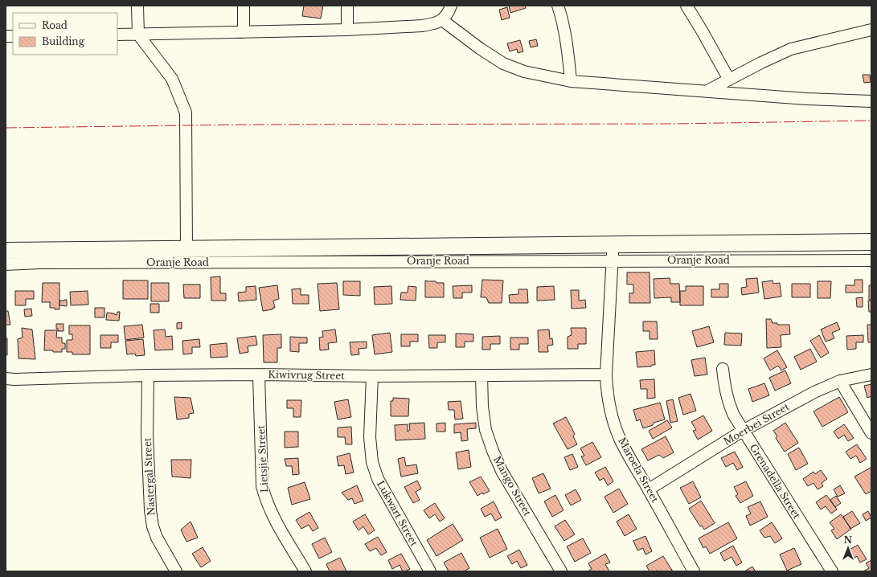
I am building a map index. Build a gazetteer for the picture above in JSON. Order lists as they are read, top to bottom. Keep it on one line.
{"streets":{"street":["Oranje Road","Kiwivrug Street","Moerbei Street","Lietsjie Street","Maroela Street","Nastergal Street","Grenadella Street","Mango Street","Lukwart Street"]},"crossings":[["Oranje Road","Maroela Street"],["Kiwivrug Street","Lietsjie Street"],["Kiwivrug Street","Maroela Street"],["Kiwivrug Street","Nastergal Street"],["Kiwivrug Street","Mango Street"],["Kiwivrug Street","Lukwart Street"],["Moerbei Street","Maroela Street"],["Moerbei Street","Grenadella Street"]],"legend":["Road","Building"],"north":"top"}
